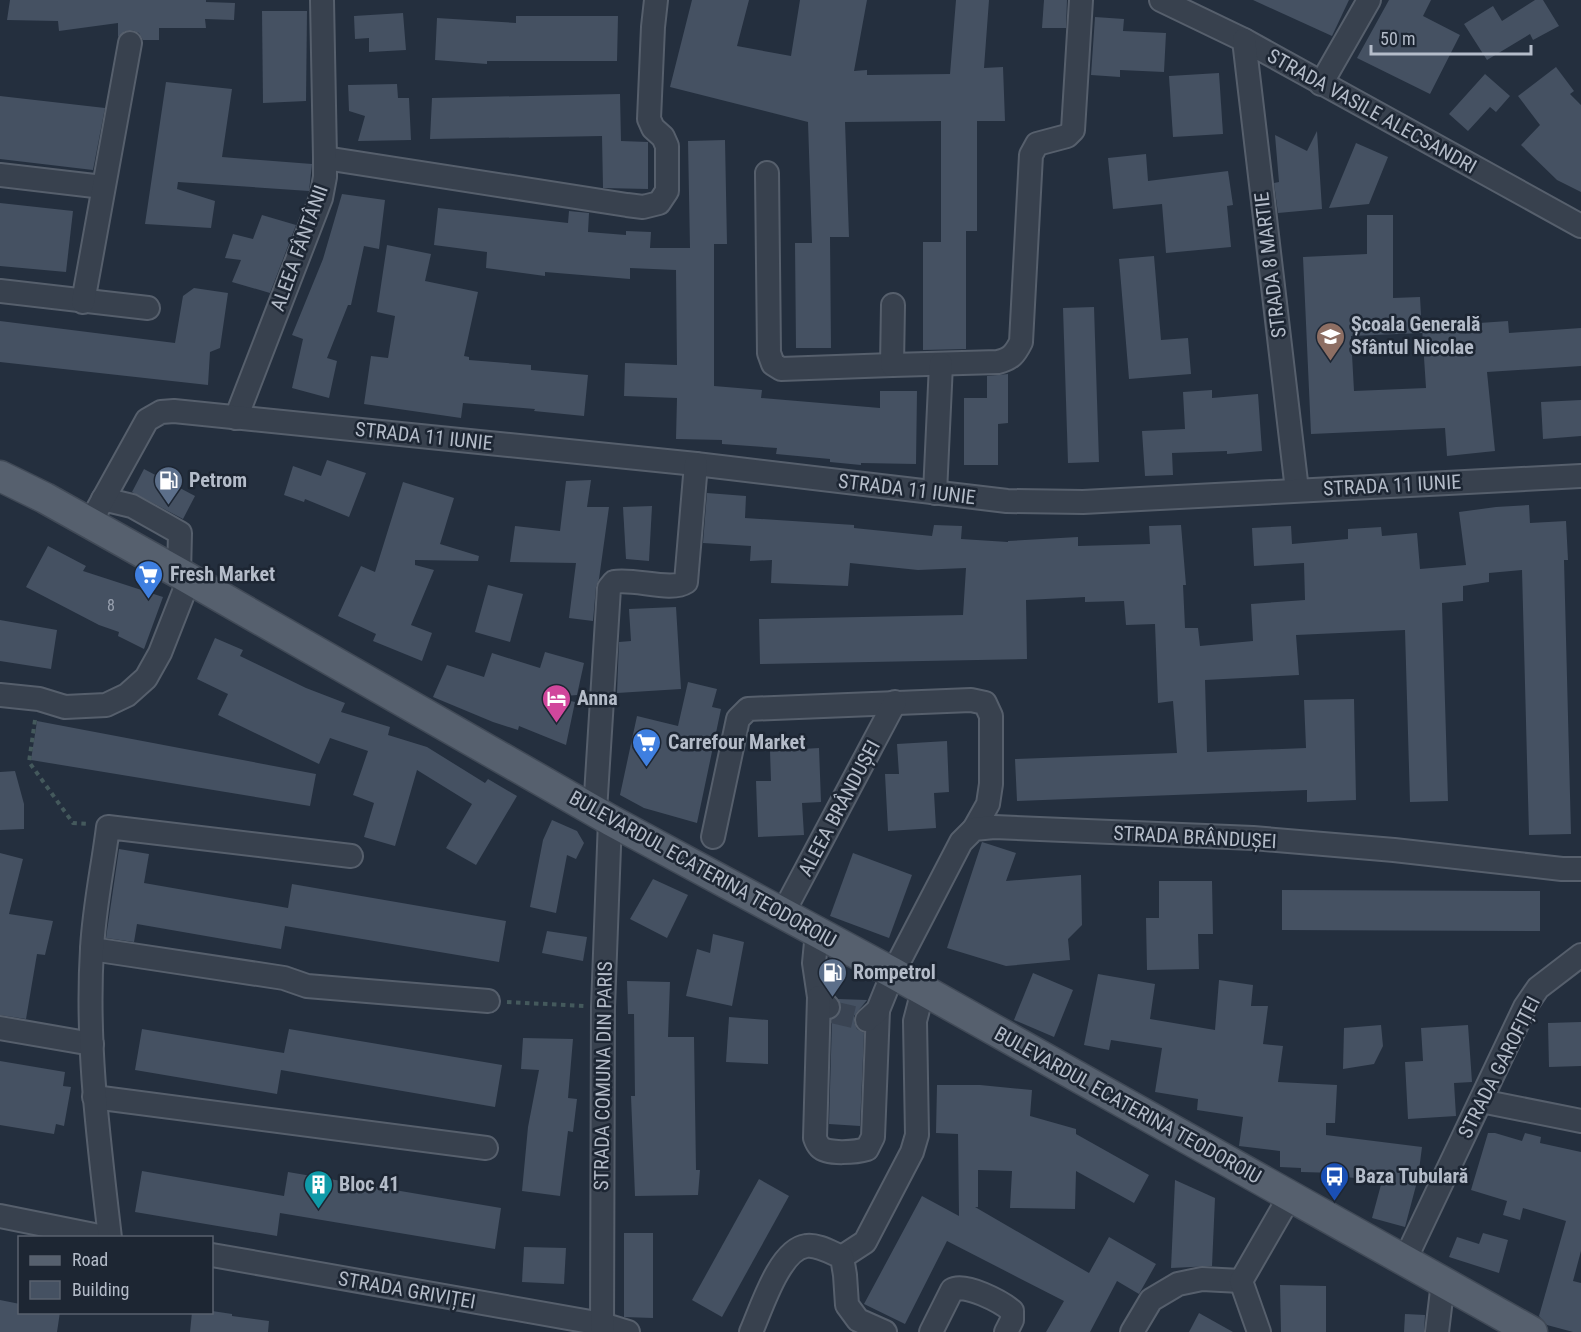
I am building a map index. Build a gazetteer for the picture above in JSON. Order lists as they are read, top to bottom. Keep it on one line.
{"streets":{"main road":["BULEVARDUL ECATERINA TEODOROIU"],"street":["STRADA VASILE ALECSANDRI","ALEEA FÂNTÂNII","STRADA 8 MARTIE","STRADA 11 IUNIE","ALEEA BRÂNDUȘEI","STRADA BRÂNDUȘEI","STRADA GAROFIȚEI","STRADA COMUNA DIN PARIS","STRADA GRIVIȚEI"]},"crossings":[["STRADA VASILE ALECSANDRI","STRADA 8 MARTIE"],["ALEEA FÂNTÂNII","STRADA 11 IUNIE"],["STRADA 8 MARTIE","STRADA 11 IUNIE"],["STRADA 11 IUNIE","BULEVARDUL ECATERINA TEODOROIU"],["STRADA 11 IUNIE","STRADA COMUNA DIN PARIS"],["ALEEA BRÂNDUȘEI","BULEVARDUL ECATERINA TEODOROIU"],["BULEVARDUL ECATERINA TEODOROIU","STRADA GAROFIȚEI"],["BULEVARDUL ECATERINA TEODOROIU","STRADA COMUNA DIN PARIS"],["STRADA COMUNA DIN PARIS","STRADA GRIVIȚEI"]],"places":{"school or university":["Școala Generală Sfântul Nicolae"],"fuel station":["Petrom","Rompetrol"],"supermarket":["Fresh Market","Carrefour Market"],"hotel":["Anna"],"bus stop":["Baza Tubulară"],"building":["Bloc 41"]},"house_numbers":["8"],"legend":["Road","Building"],"scale_bar":"50 m"}
